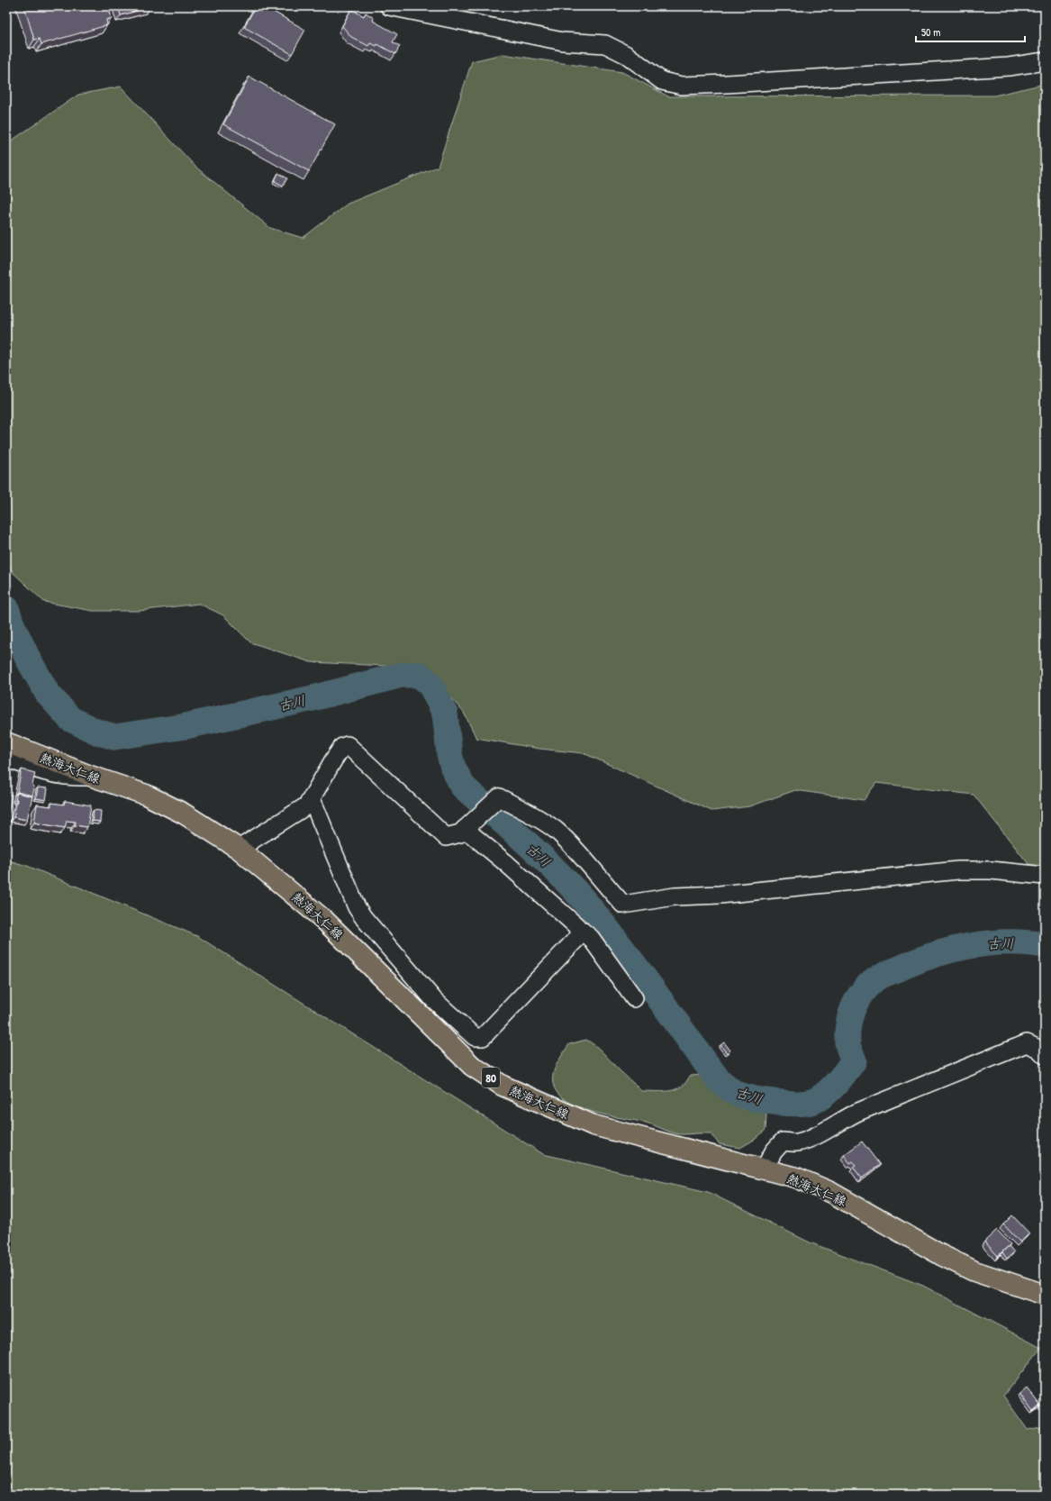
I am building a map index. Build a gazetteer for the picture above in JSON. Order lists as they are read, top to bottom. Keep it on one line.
{"streets":{"main road":["熱海大仁線","80"]},"water":["古川"],"scale_bar":"50 m"}
